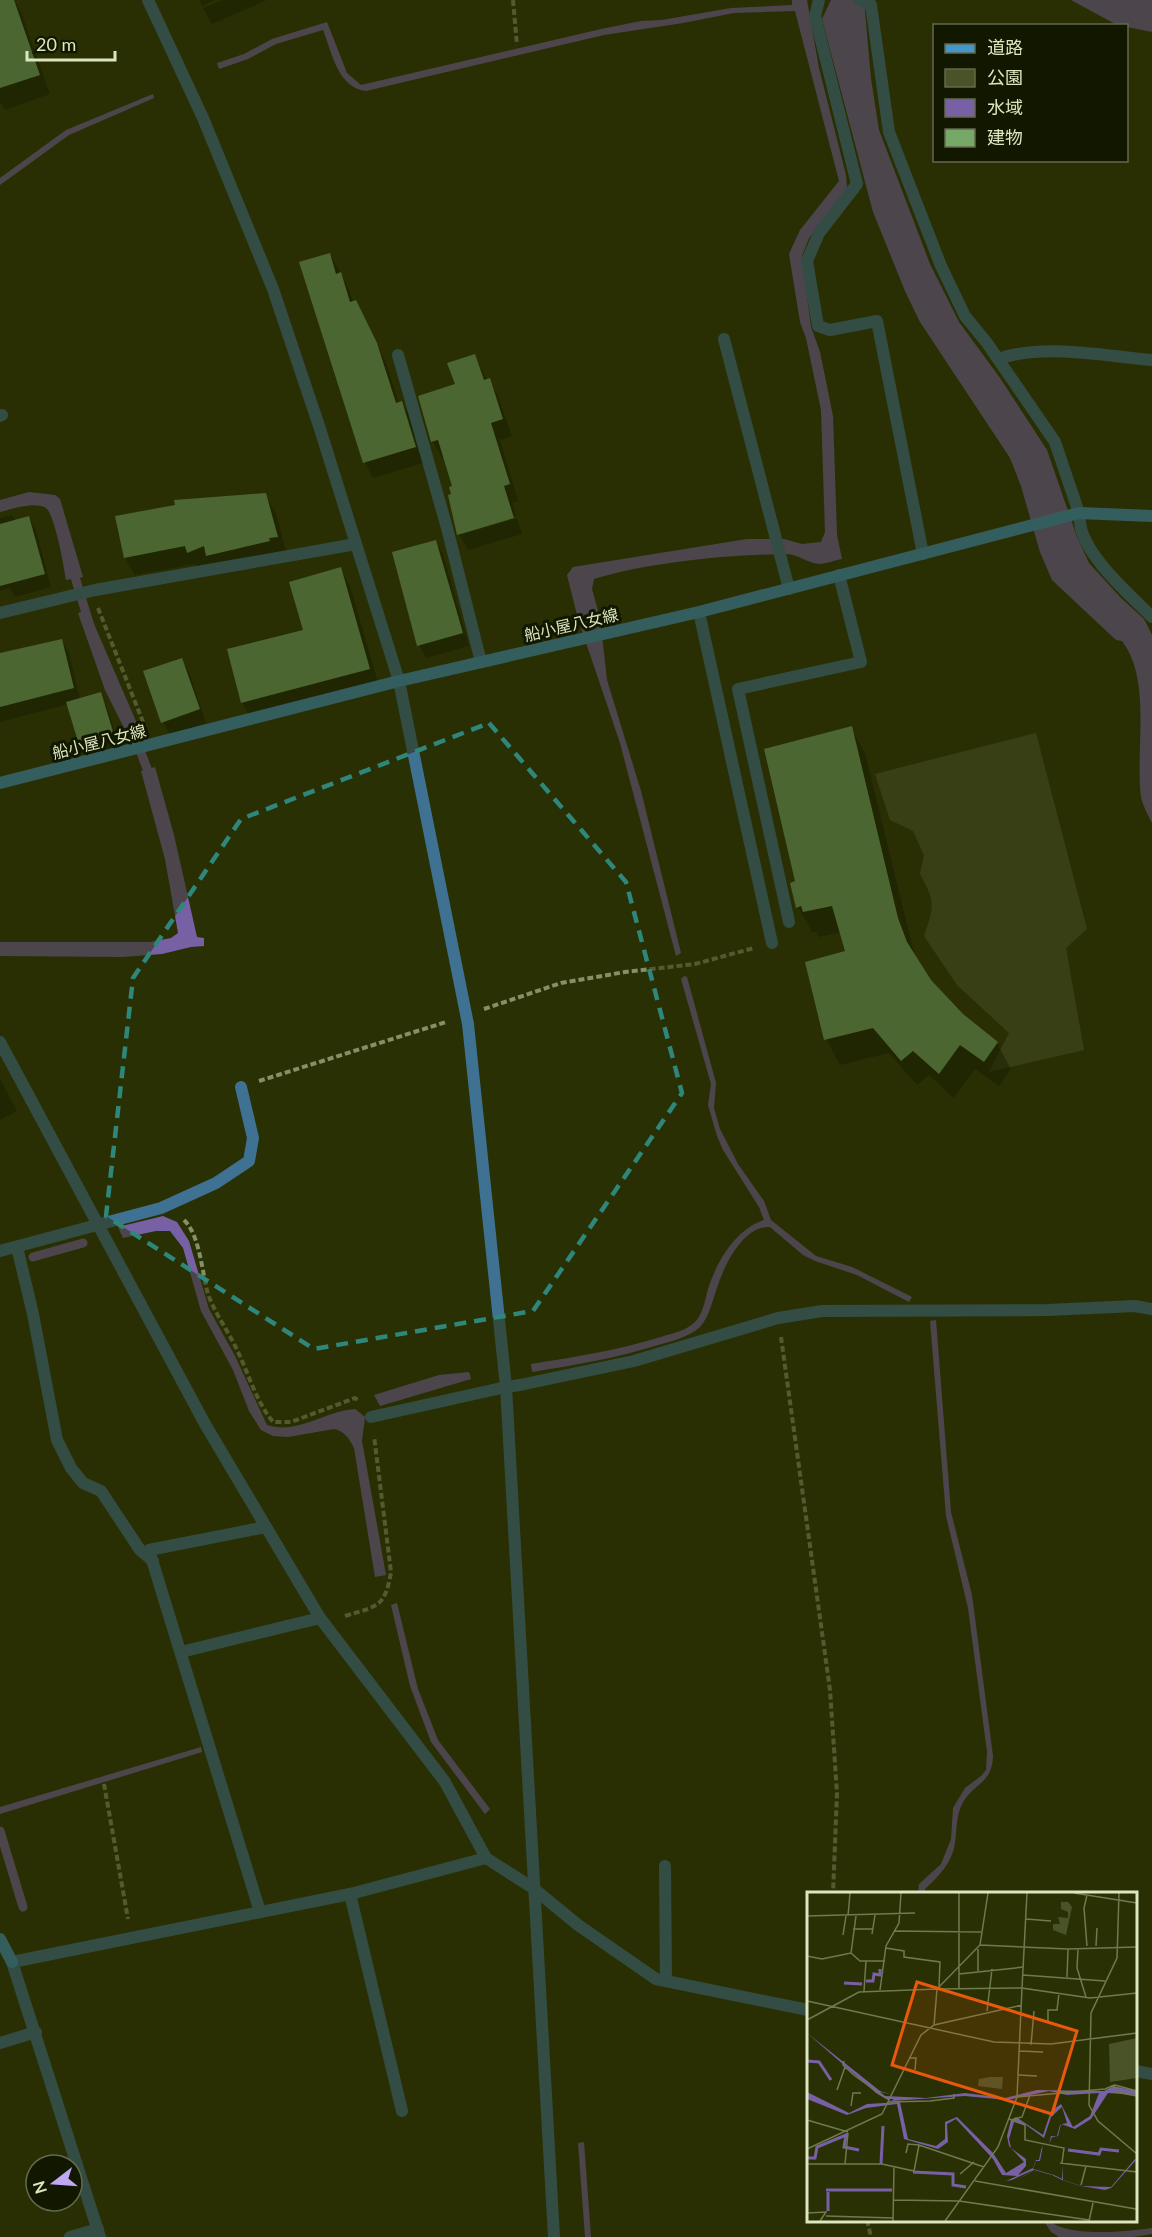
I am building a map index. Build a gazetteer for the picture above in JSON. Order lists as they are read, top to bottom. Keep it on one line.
{"streets":{"main road":["船小屋八女線"]},"legend":["道路","公園","水域","建物"],"scale_bar":"20 m","north":"left"}
